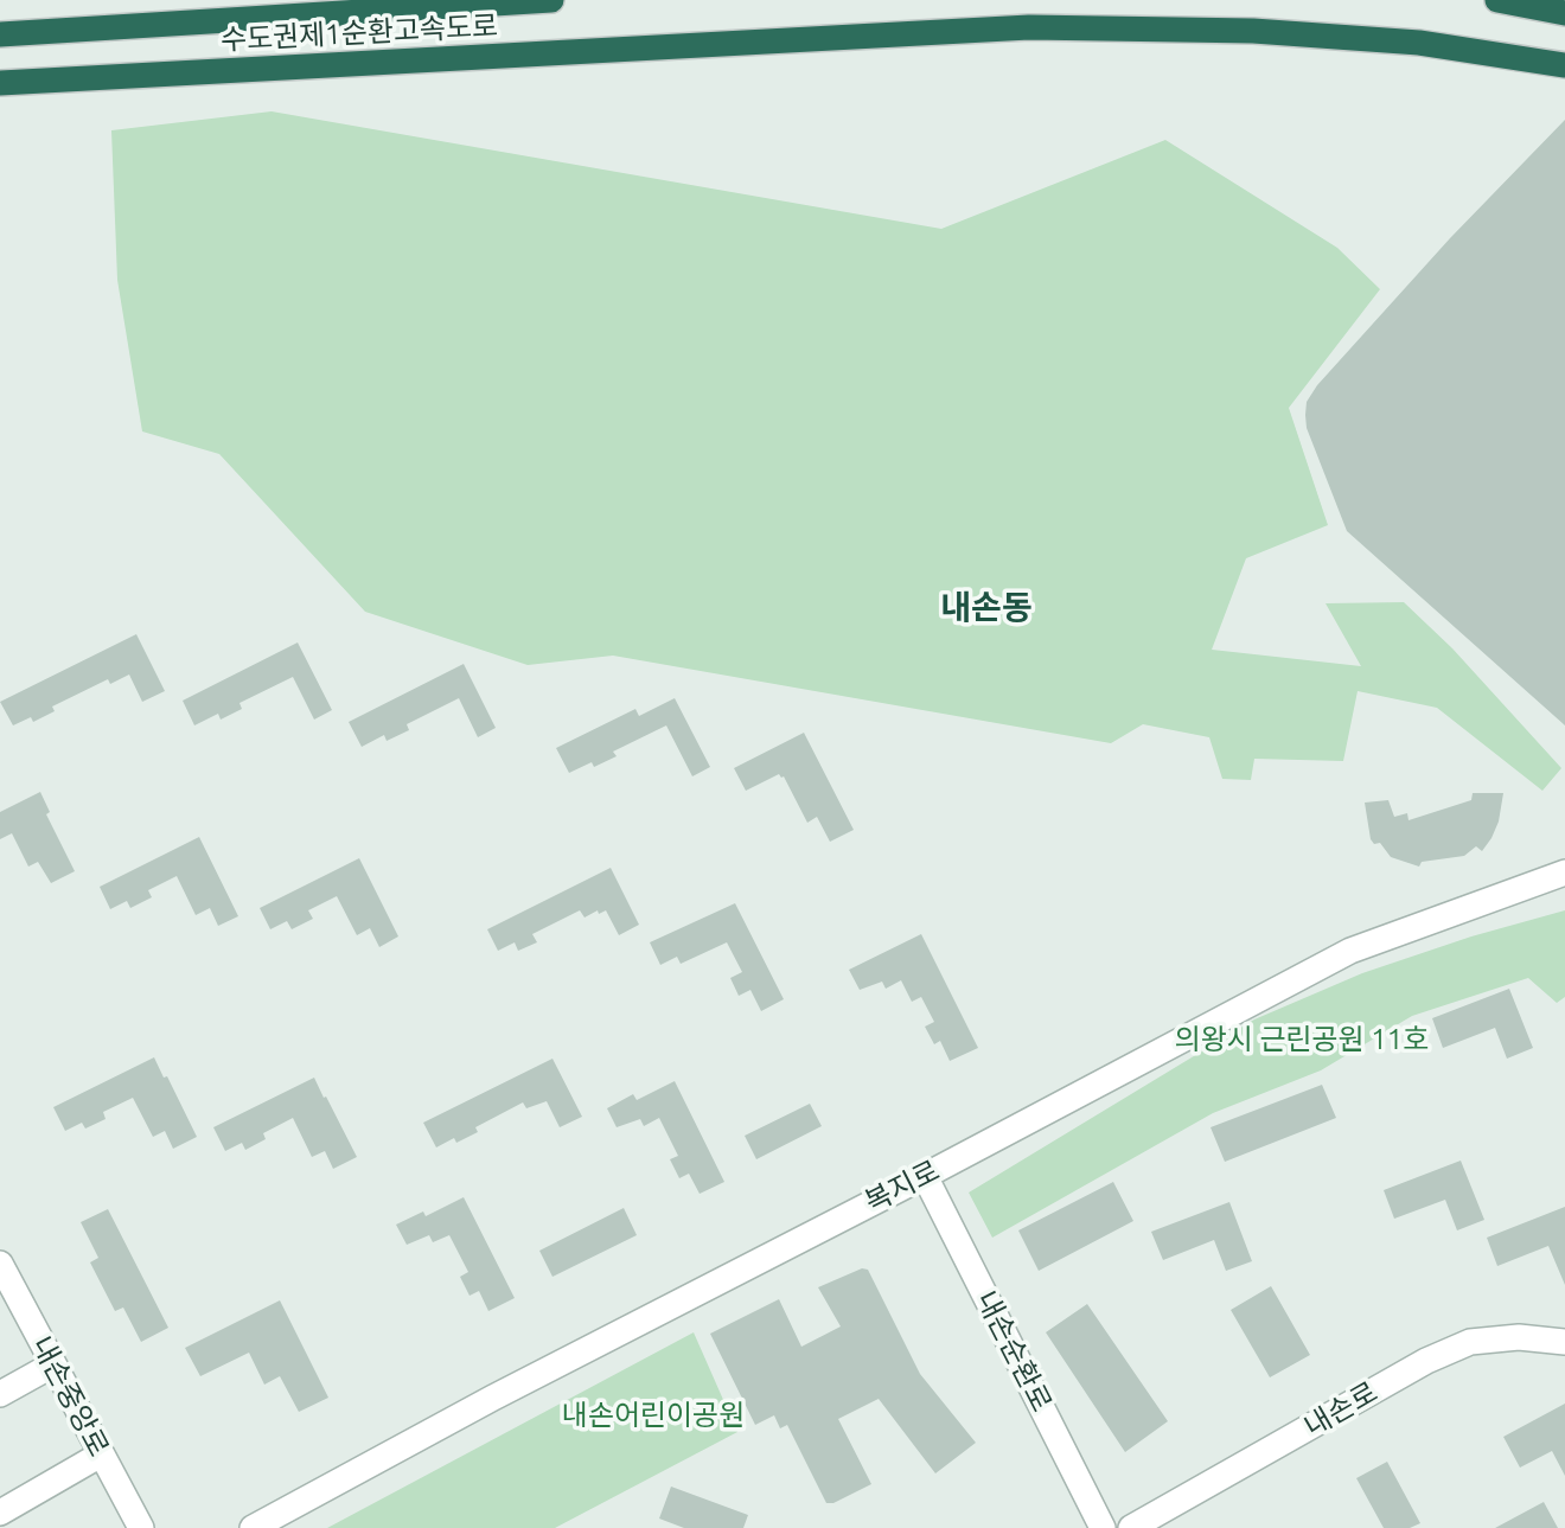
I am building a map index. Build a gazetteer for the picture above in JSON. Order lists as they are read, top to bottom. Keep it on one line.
{"streets":{"highway":["수도권제1순환고속도로"],"street":["복지로","내손순환로","내손중앙로","내손로"]},"crossings":[["복지로","내손순환로"]],"districts":["내손동"],"parks":["의왕시 근린공원 11호","내손어린이공원"]}
